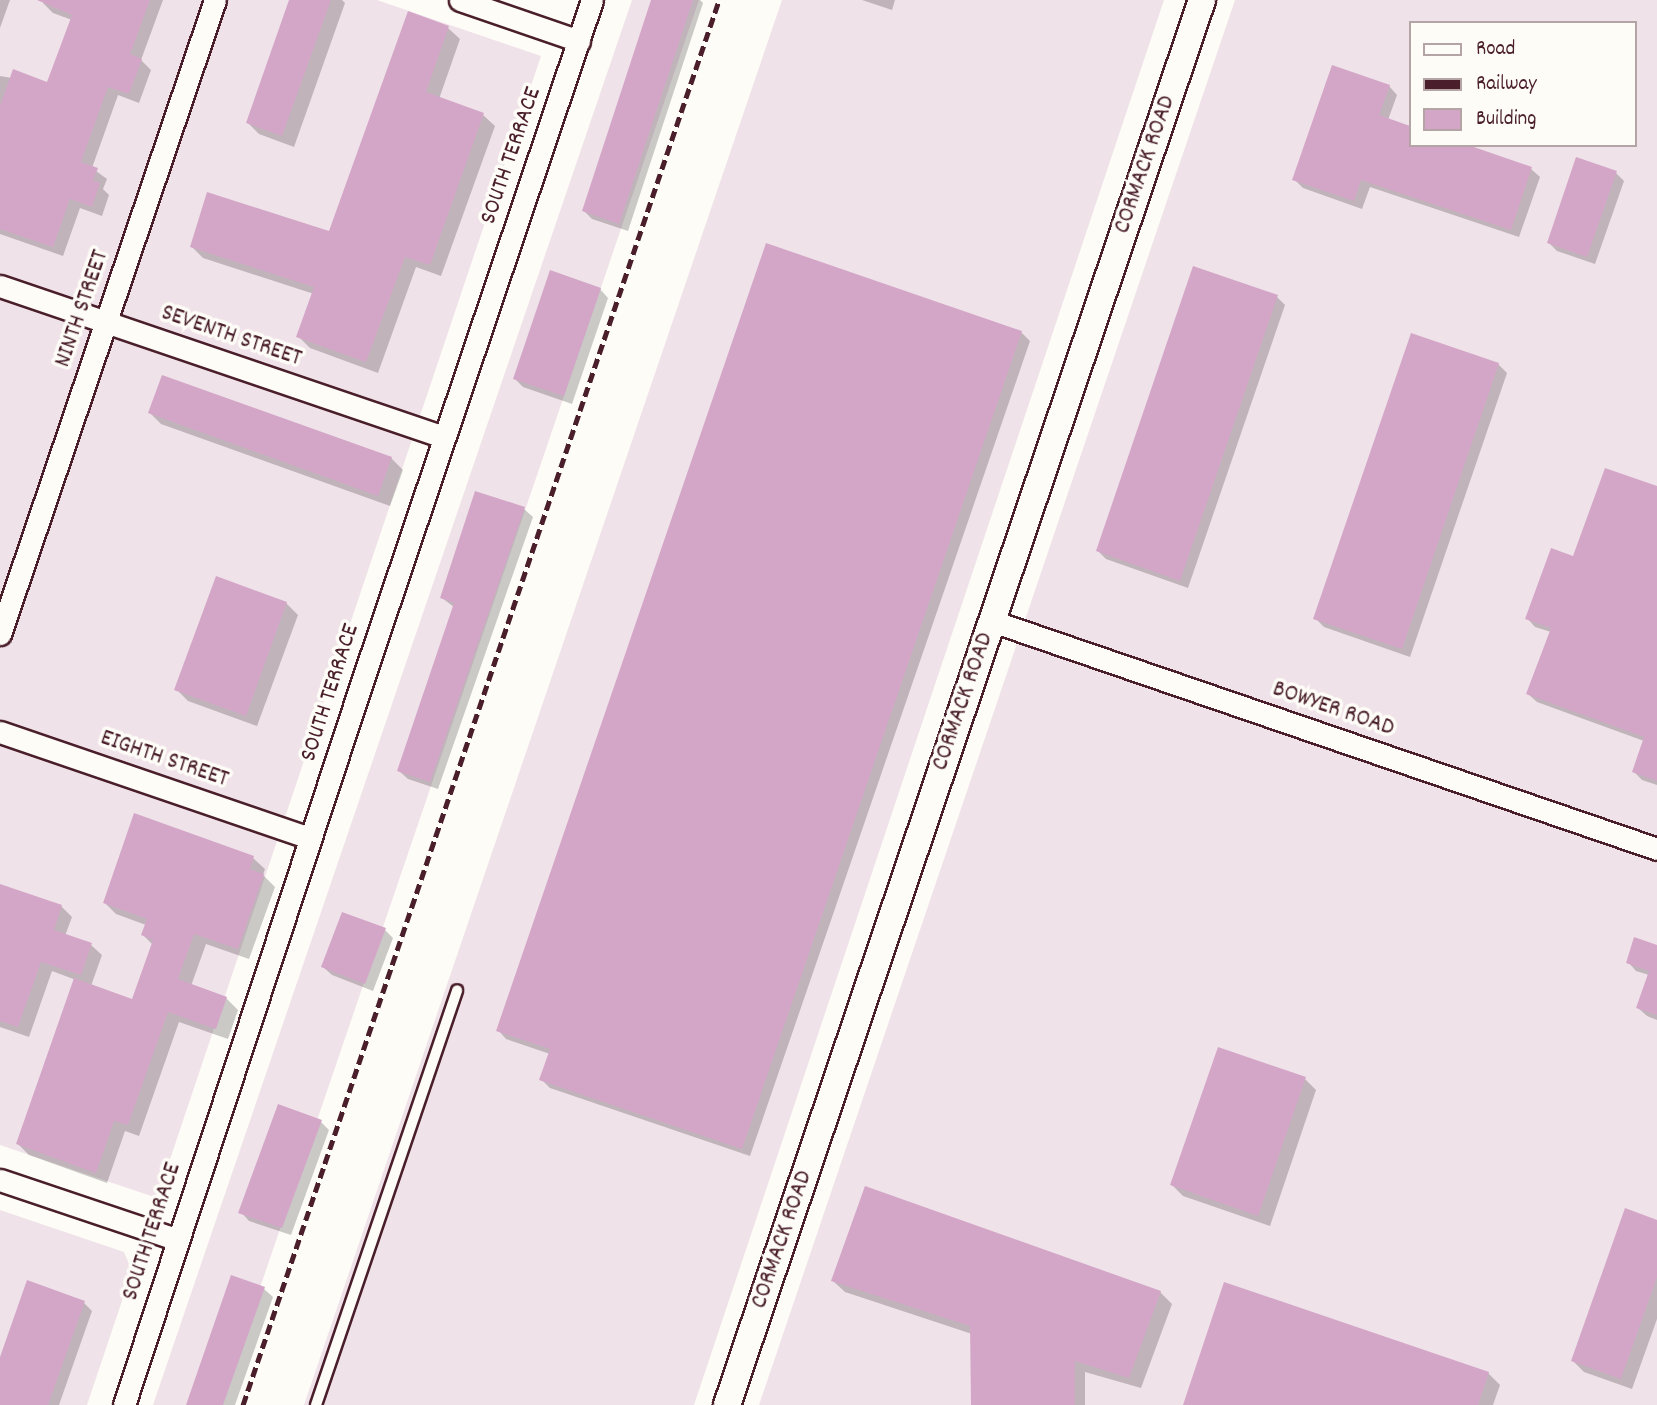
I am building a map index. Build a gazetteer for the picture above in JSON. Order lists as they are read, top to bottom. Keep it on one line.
{"streets":{"street":["SOUTH TERRACE","CORMACK ROAD","NINTH STREET","SEVENTH STREET","BOWYER ROAD","EIGHTH STREET"]},"crossings":[["SOUTH TERRACE","SEVENTH STREET"],["SOUTH TERRACE","EIGHTH STREET"],["CORMACK ROAD","BOWYER ROAD"],["NINTH STREET","SEVENTH STREET"]],"legend":["Road","Railway","Building"]}
